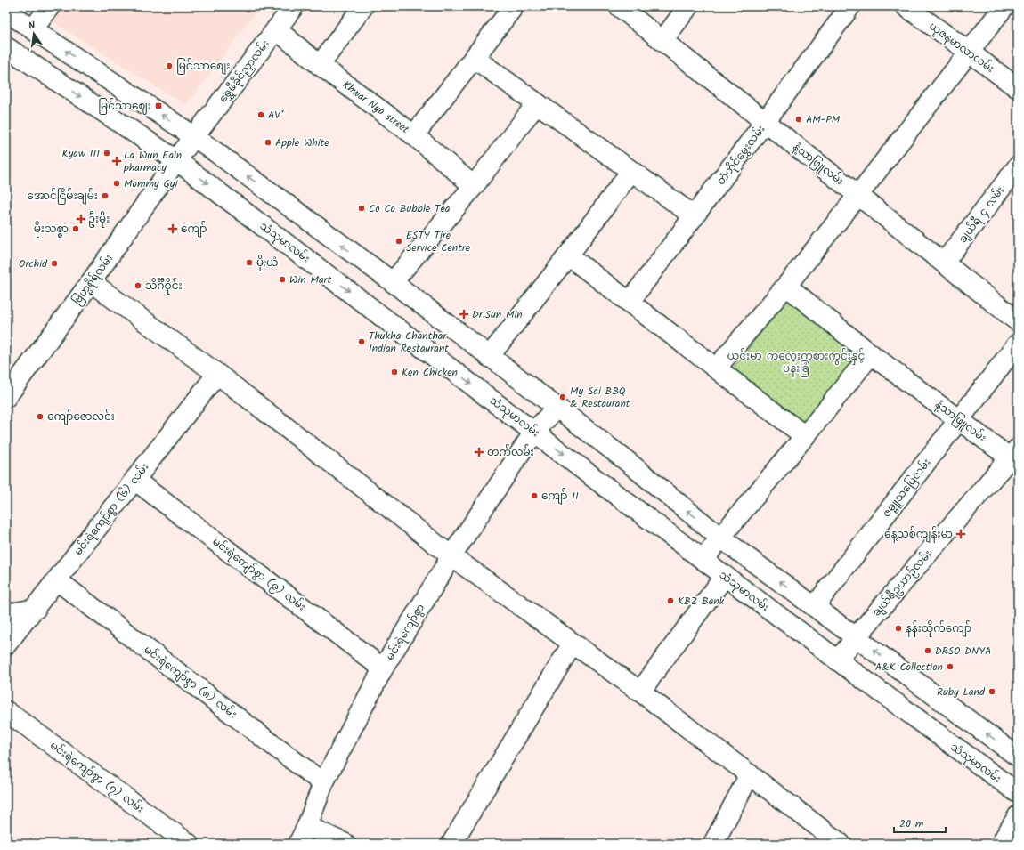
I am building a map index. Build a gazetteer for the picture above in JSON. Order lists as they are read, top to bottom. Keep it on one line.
{"streets":{"street":["ယုဇနမာလာလမ်း","ရွှေဖီခိုင်ညှာလမ်း","Khwar Nyo street","တံတိုင်မွှေးလမ်း","နံ့သာဖြူလမ်း","ချယ်ရီ ၄ လမ်း","သံသုမာလမ်း","ဗြဟ္မစိုရ်လမ်း","ဇမ္ဗူသပြေလမ်း","မင်းရဲကျော်စွာ (၆) လမ်း","မင်းရဲကျော်စွာ (၉) လမ်း","ချယ်ရီဥယာဉ်လမ်း","မင်းရဲကျော်စွာ","မင်းရဲကျော်စွာ (၈) လမ်း","မင်းရဲကျော်စွာ (၇) လမ်း"]},"crossings":[["ရွှေဖီခိုင်ညှာလမ်း","Khwar Nyo street"],["ရွှေဖီခိုင်ညှာလမ်း","သံသုမာလမ်း"],["ရွှေဖီခိုင်ညှာလမ်း","ဗြဟ္မစိုရ်လမ်း"],["တံတိုင်မွှေးလမ်း","နံ့သာဖြူလမ်း"],["နံ့သာဖြူလမ်း","ချယ်ရီ ၄ လမ်း"],["နံ့သာဖြူလမ်း","ဇမ္ဗူသပြေလမ်း"],["နံ့သာဖြူလမ်း","ချယ်ရီဥယာဉ်လမ်း"],["သံသုမာလမ်း","ဗြဟ္မစိုရ်လမ်း"],["သံသုမာလမ်း","ချယ်ရီဥယာဉ်လမ်း"],["သံသုမာလမ်း","မင်းရဲကျော်စွာ"],["မင်းရဲကျော်စွာ (၆) လမ်း","မင်းရဲကျော်စွာ (၉) လမ်း"],["မင်းရဲကျော်စွာ (၆) လမ်း","မင်းရဲကျော်စွာ (၈) လမ်း"],["မင်းရဲကျော်စွာ (၉) လမ်း","မင်းရဲကျော်စွာ"],["မင်းရဲကျော်စွာ","မင်းရဲကျော်စွာ (၈) လမ်း"]],"parks":["ယင်းမာ ကလေးကစားကွင်းနှင့် ပန်းခြံ"],"places":{"other":["မြင်သာစျေး","AV*","AM-PM","Apple White","Kyaw III","Mommy Gyi","အောင်ငြိမ်းချမ်း","Co Co Bubble Tea","မိုးသစ္စာ","ESTY Tire Service Centre","မို:ယံ","Orchid","Win Mart","သိင်္ဂီဝိုင်း","Thukha Chanthar Indian Restaurant","Ken Chicken","My Sai BBQ & Restaurant","ကျော်ဇောလင်း","ကျော် II","KBZ Bank","နန်းထိုက်ကျော်","DRSO DNYA","A&K Collection","Ruby Land"],"transit":["မြင်သာဈေး"],"health":["La Wun Eain pharmacy","ဦးမိုး","ကျော်","Dr.Sun Min","တက်လမ်း","နေ့သစ်ကျန်းမာ"]},"scale_bar":"20 m","north":"top"}
